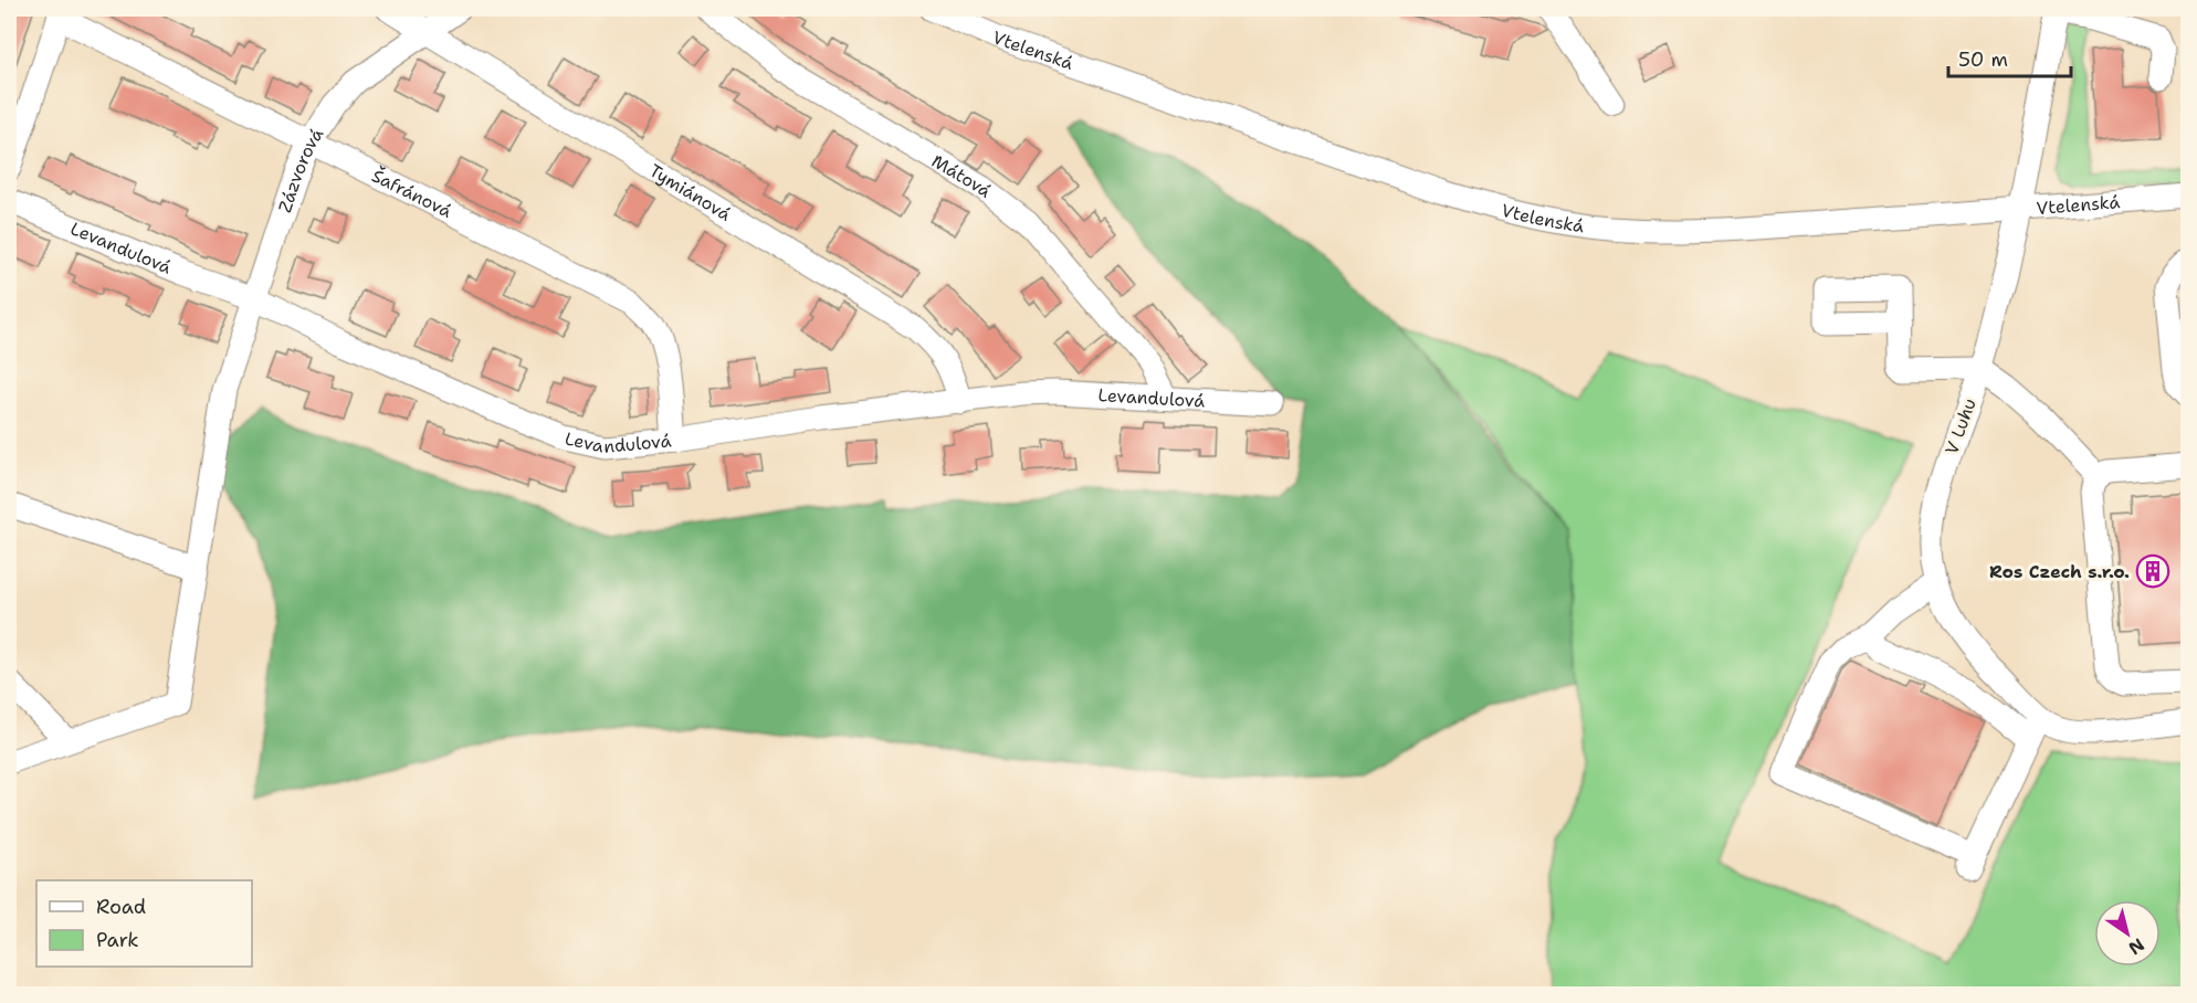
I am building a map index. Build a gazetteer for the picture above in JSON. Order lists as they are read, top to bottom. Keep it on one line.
{"streets":{"street":["Vtelenská","Zázvorová","Mátová","Tymiánová","Šafránová","Levandulová","V Luhu"]},"crossings":[["Vtelenská","V Luhu"],["Zázvorová","Tymiánová"],["Zázvorová","Šafránová"],["Zázvorová","Levandulová"],["Mátová","Levandulová"],["Tymiánová","Levandulová"],["Šafránová","Levandulová"]],"places":{"building":["Ros Czech s.r.o."]},"legend":["Road","Park"],"scale_bar":"50 m","north":"bottom right"}
